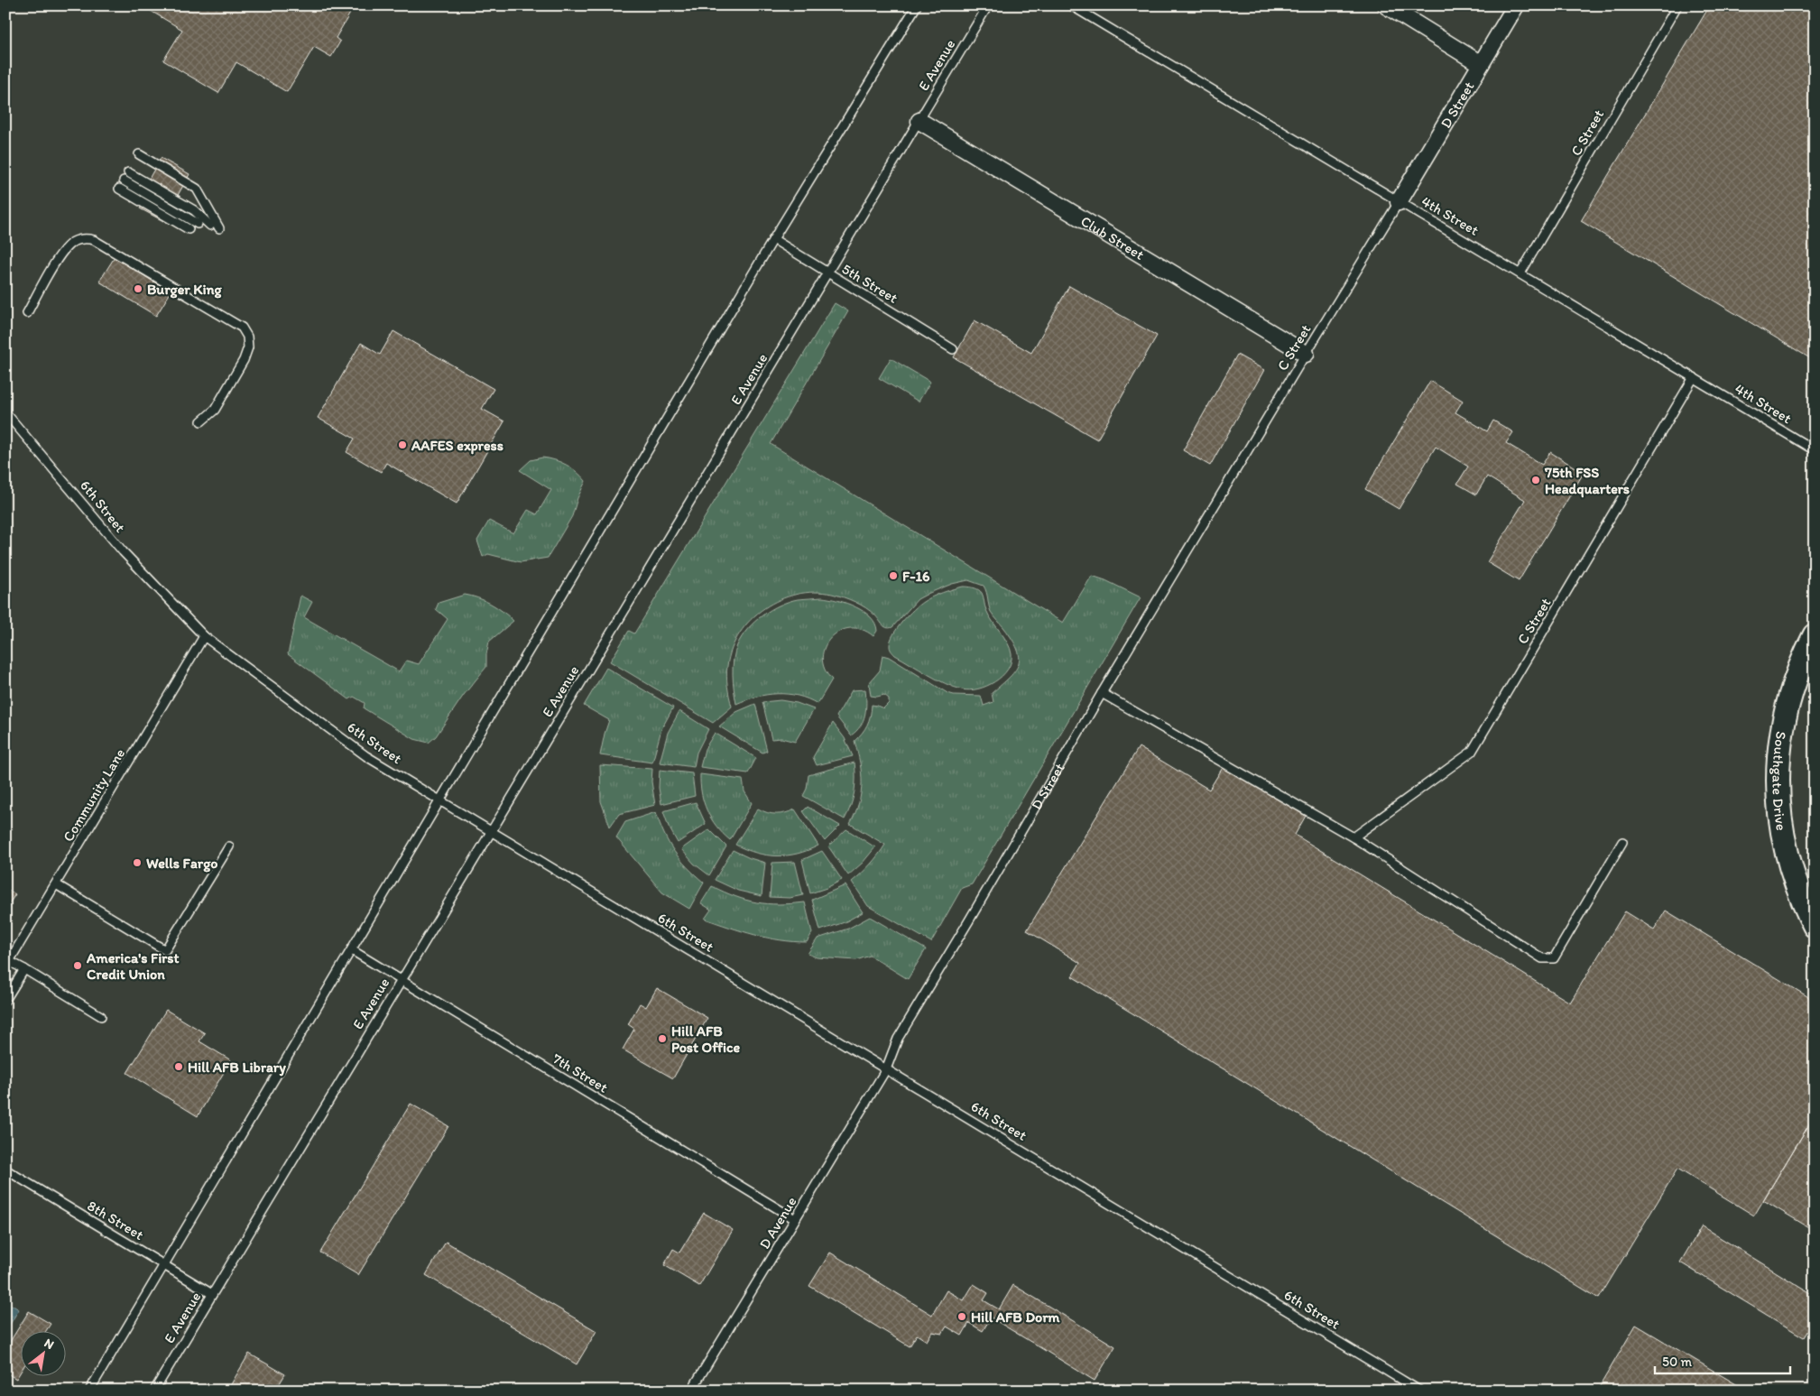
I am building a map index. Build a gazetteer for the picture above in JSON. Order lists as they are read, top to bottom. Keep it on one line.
{"streets":{"main road":["Southgate Drive"],"street":["D Street","Club Street"],"lane":["E Avenue","C Street","4th Street","5th Street","6th Street","Community Lane","7th Street","8th Street","D Avenue"]},"crossings":[["E Avenue","Club Street"],["E Avenue","5th Street"],["E Avenue","6th Street"],["E Avenue","7th Street"],["E Avenue","8th Street"],["D Street","C Street"],["D Street","4th Street"],["D Street","6th Street"],["D Street","D Avenue"],["C Street","4th Street"],["C Street","Club Street"],["6th Street","Community Lane"],["6th Street","D Avenue"],["7th Street","D Avenue"]],"places":["Burger King","AAFES express","75th FSS Headquarters","F-16","Wells Fargo","America's First Credit Union","Hill AFB Post Office","Hill AFB Library","Hill AFB Dorm"],"scale_bar":"50 m","north":"top right"}
